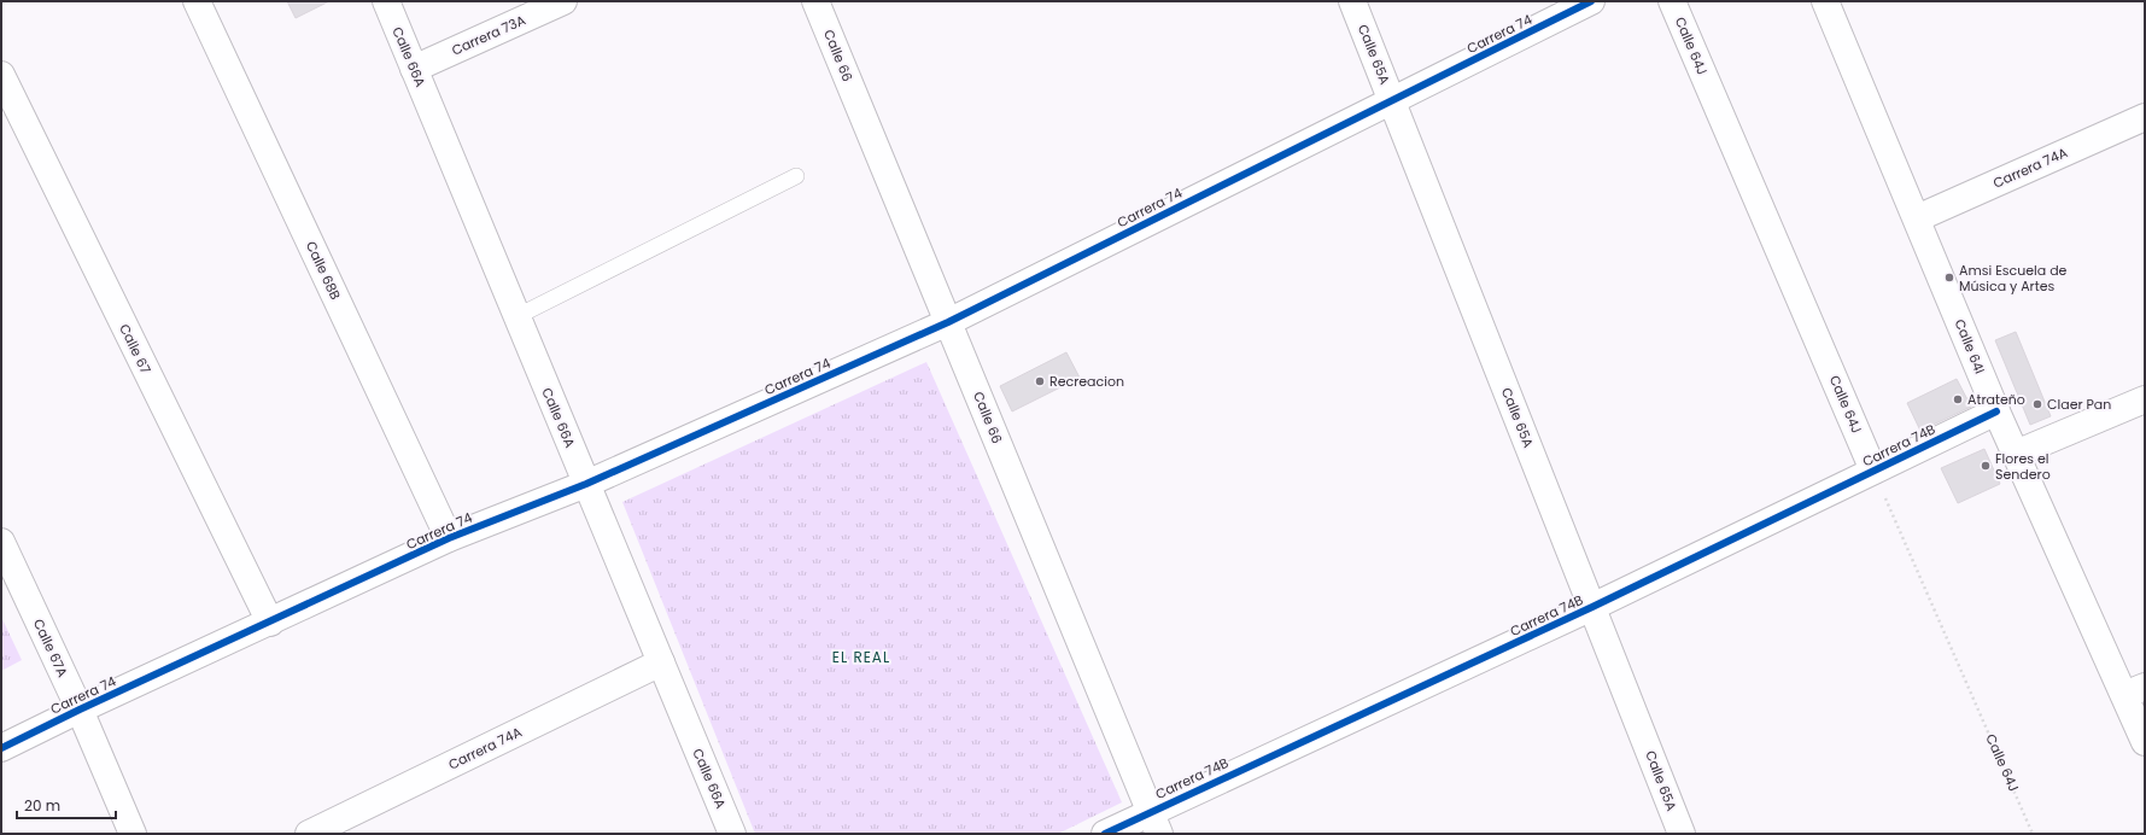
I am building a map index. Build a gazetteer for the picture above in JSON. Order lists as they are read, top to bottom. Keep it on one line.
{"streets":{"street":["Carrera 74","Carrera 73A","Calle 64J","Calle 65A","Calle 66","Calle 66A","Carrera 74A","Calle 68B","Calle 64I","Calle 67","Carrera 74B","Calle 67A"]},"crossings":[["Carrera 74","Calle 65A"],["Carrera 74","Calle 66"],["Carrera 74","Calle 66A"],["Carrera 74","Calle 68B"],["Carrera 74","Calle 67"],["Carrera 74","Calle 67A"],["Carrera 73A","Calle 66A"],["Calle 64J","Carrera 74B"],["Calle 65A","Carrera 74B"],["Calle 66","Carrera 74B"],["Calle 66A","Carrera 74A"],["Carrera 74A","Calle 64I"],["Calle 64I","Carrera 74B"]],"districts":["EL REAL"],"places":["Amsi Escuela de Música y Artes","Recreacion","Atrateño","Claer Pan","Flores el Sendero"],"scale_bar":"20 m"}
